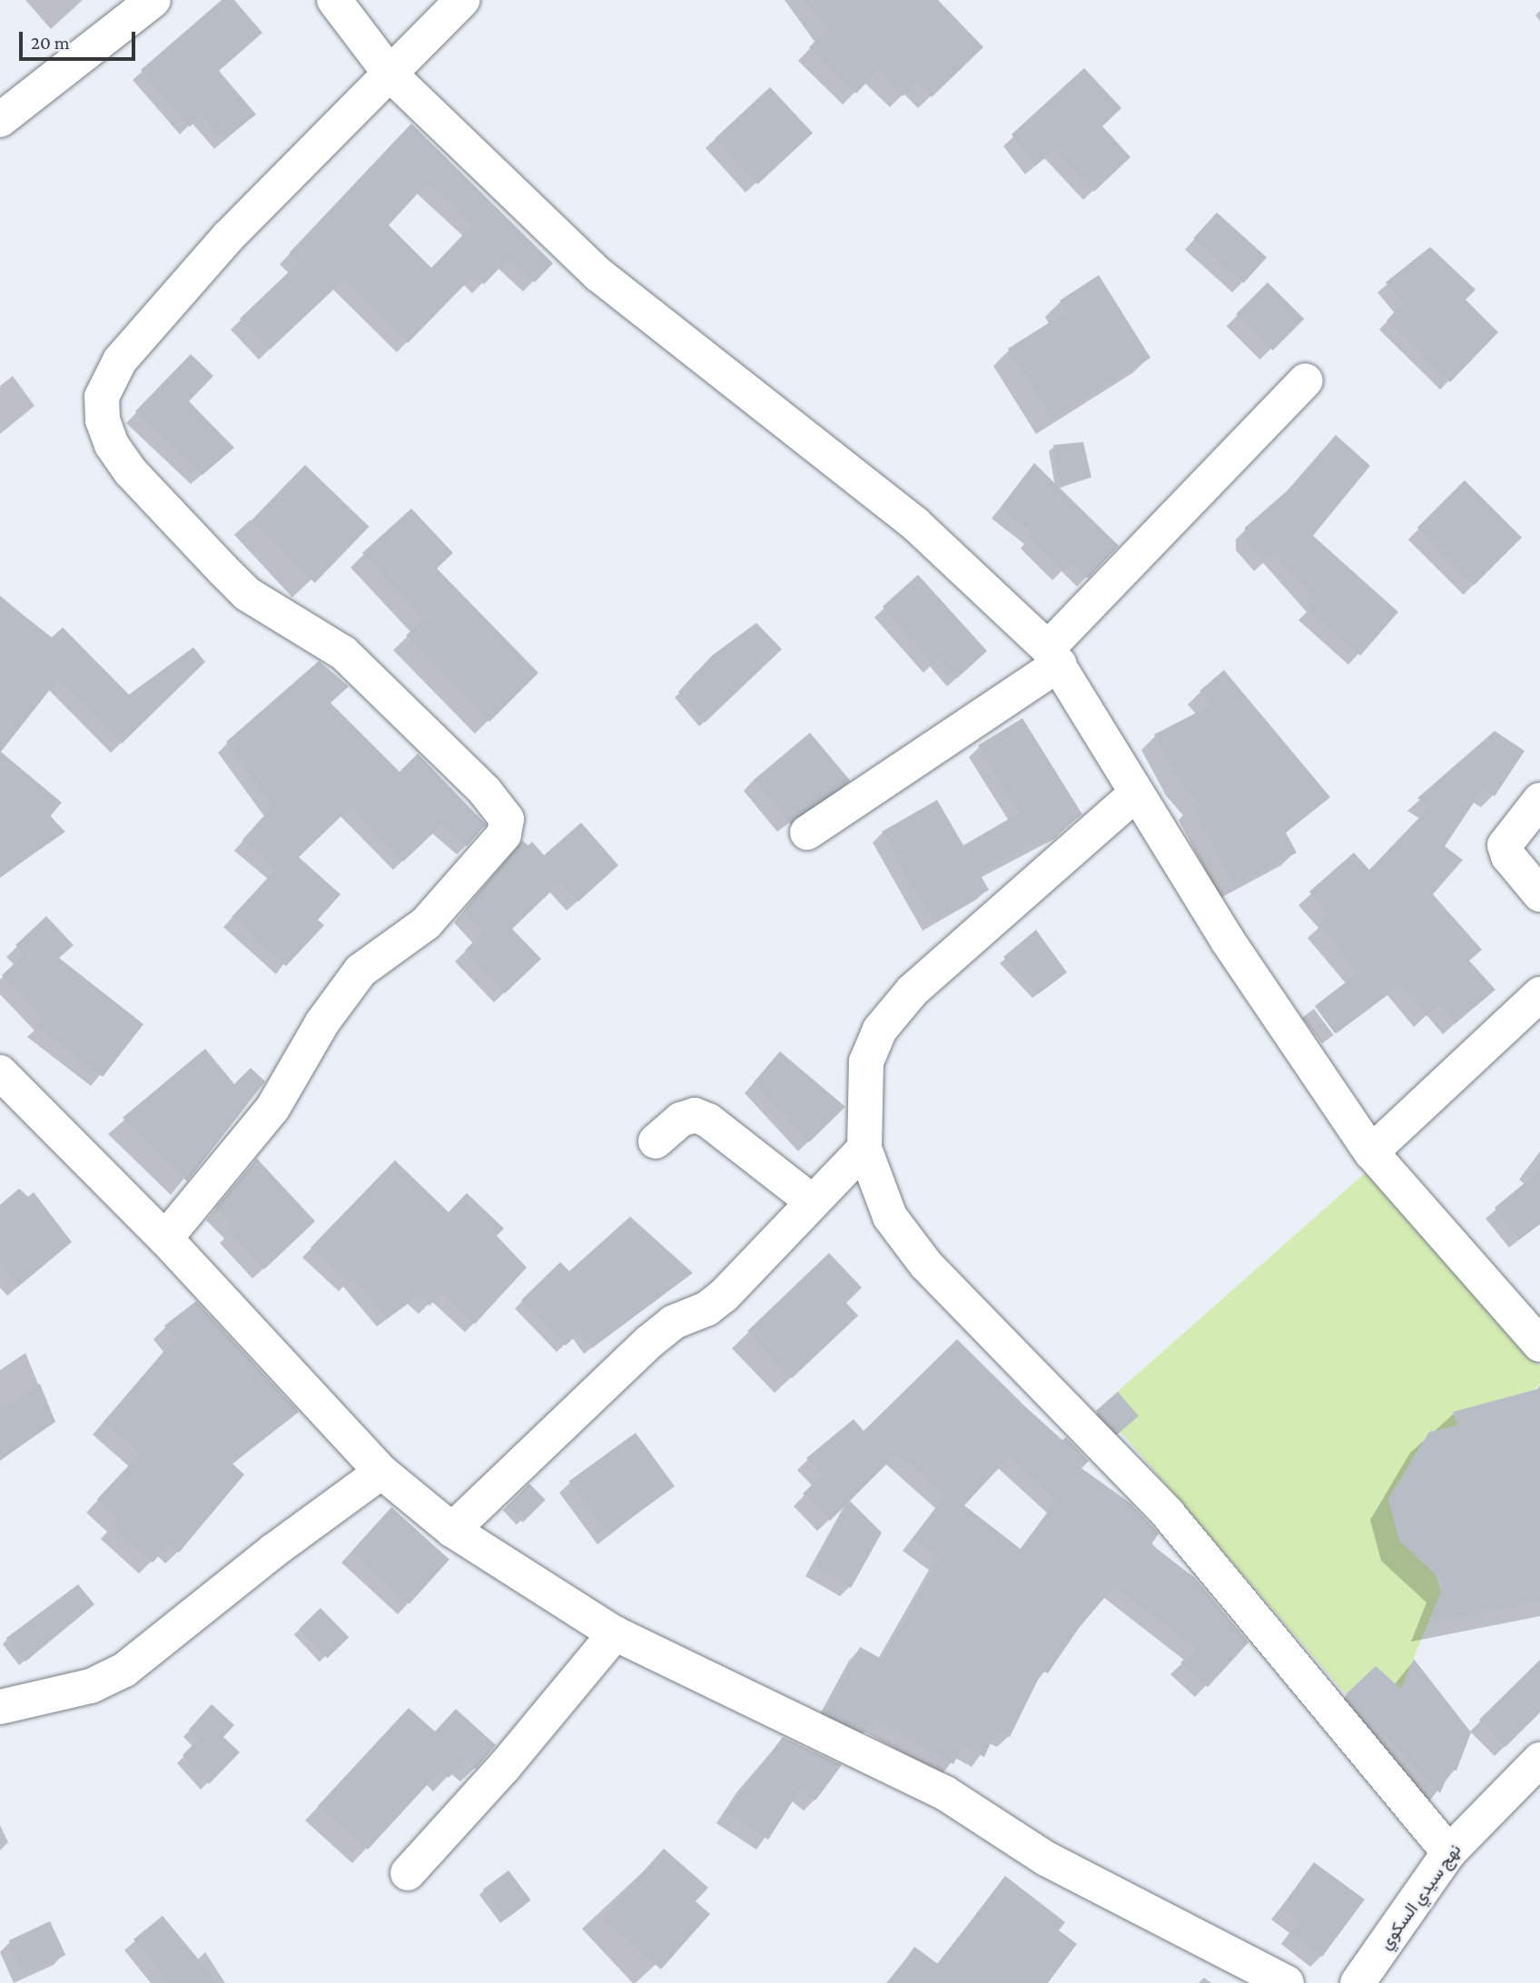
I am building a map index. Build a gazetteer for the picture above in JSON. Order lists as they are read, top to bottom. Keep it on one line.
{"streets":{"street":["نهج سيدي السكوي"]},"scale_bar":"20 m"}
